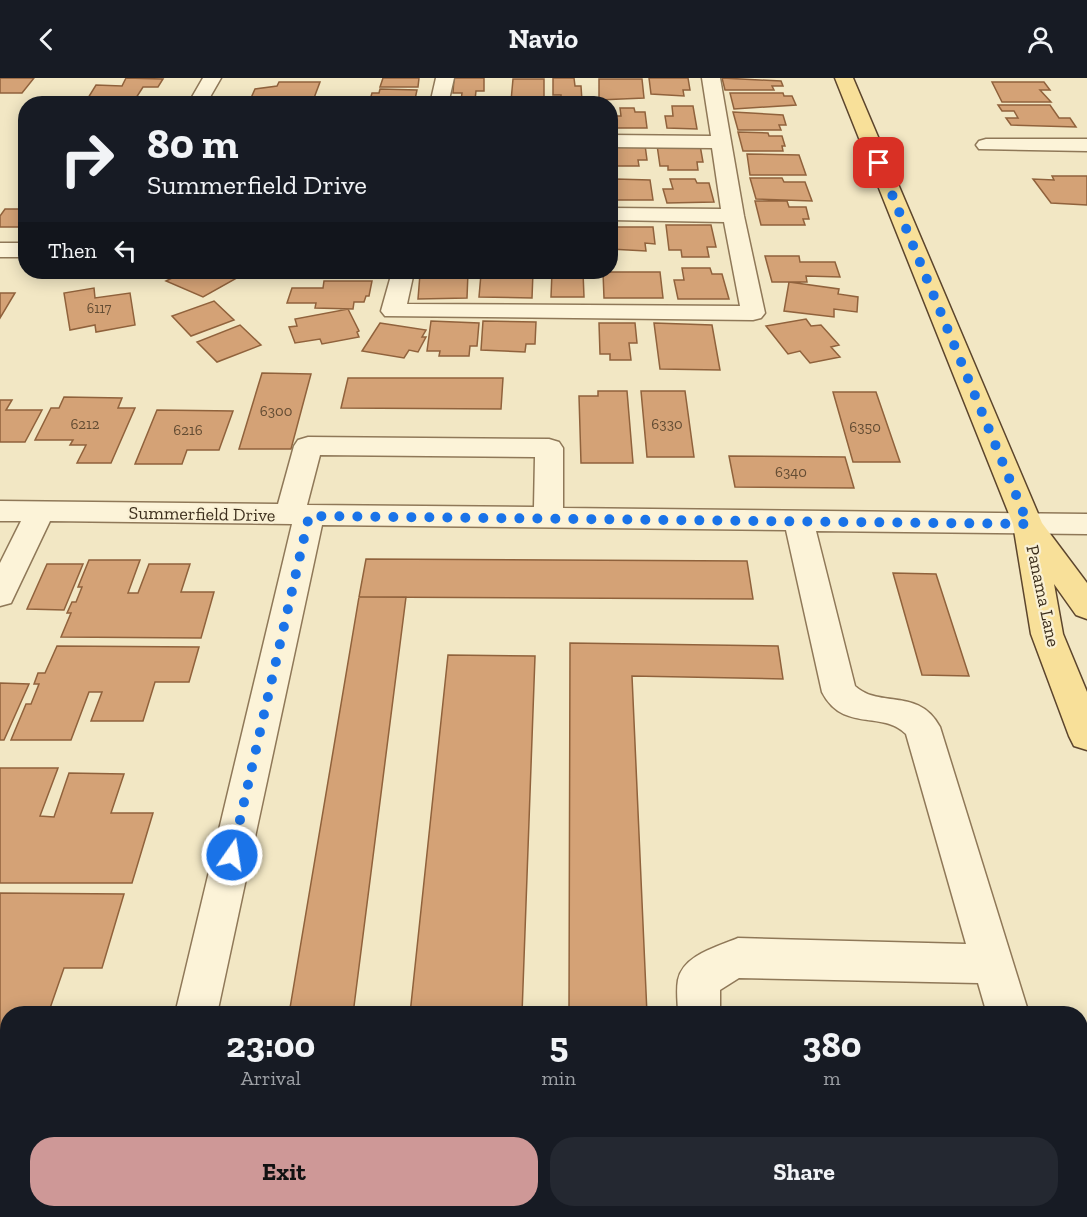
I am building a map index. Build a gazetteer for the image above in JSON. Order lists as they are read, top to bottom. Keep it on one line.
{"streets":{"main road":["Panama Lane"],"street":["Summerfield Drive"]},"crossings":[["Summerfield Drive","Panama Lane"]],"house_numbers":["6117","6300","6212","6330","6350","6216","6340"],"page":{"header":"Navio","turn":["80 m","Summerfield Drive"],"then":"Then","eta":["23:00","Arrival","5","min","380","m"],"buttons":["Exit","Share"]}}
